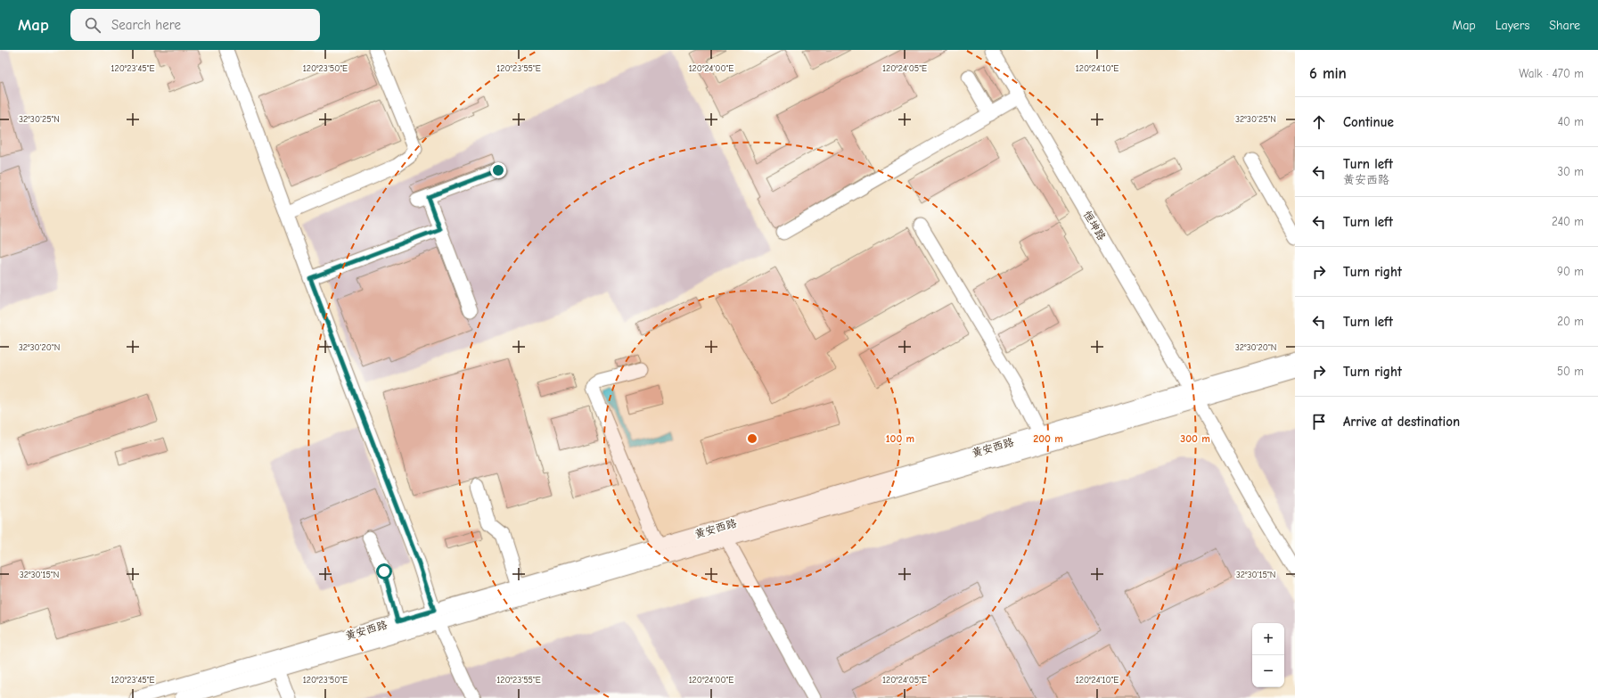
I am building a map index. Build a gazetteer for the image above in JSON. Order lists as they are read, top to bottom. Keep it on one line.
{"streets":{"street":["恒坤路","黄安西路"]},"crossings":[["恒坤路","黄安西路"]],"page":{"header":"Map","search":"Search here","nav":["Map","Layers","Share"],"heading":["6 min","Walk · 470 m"],"list":[["Continue","40 m"],["Turn left","黄安西路","30 m"],["Turn left","240 m"],["Turn right","90 m"],["Turn left","20 m"],["Turn right","50 m"],"Arrive at destination"],"map_buttons":["+","−"]},"coordinates":["120°23'45\"E","120°23'50\"E","120°23'55\"E","120°24'00\"E","120°24'05\"E","120°24'10\"E","32°30'25\"N","32°30'20\"N","32°30'15\"N"],"rings":["100 m","200 m","300 m"]}
